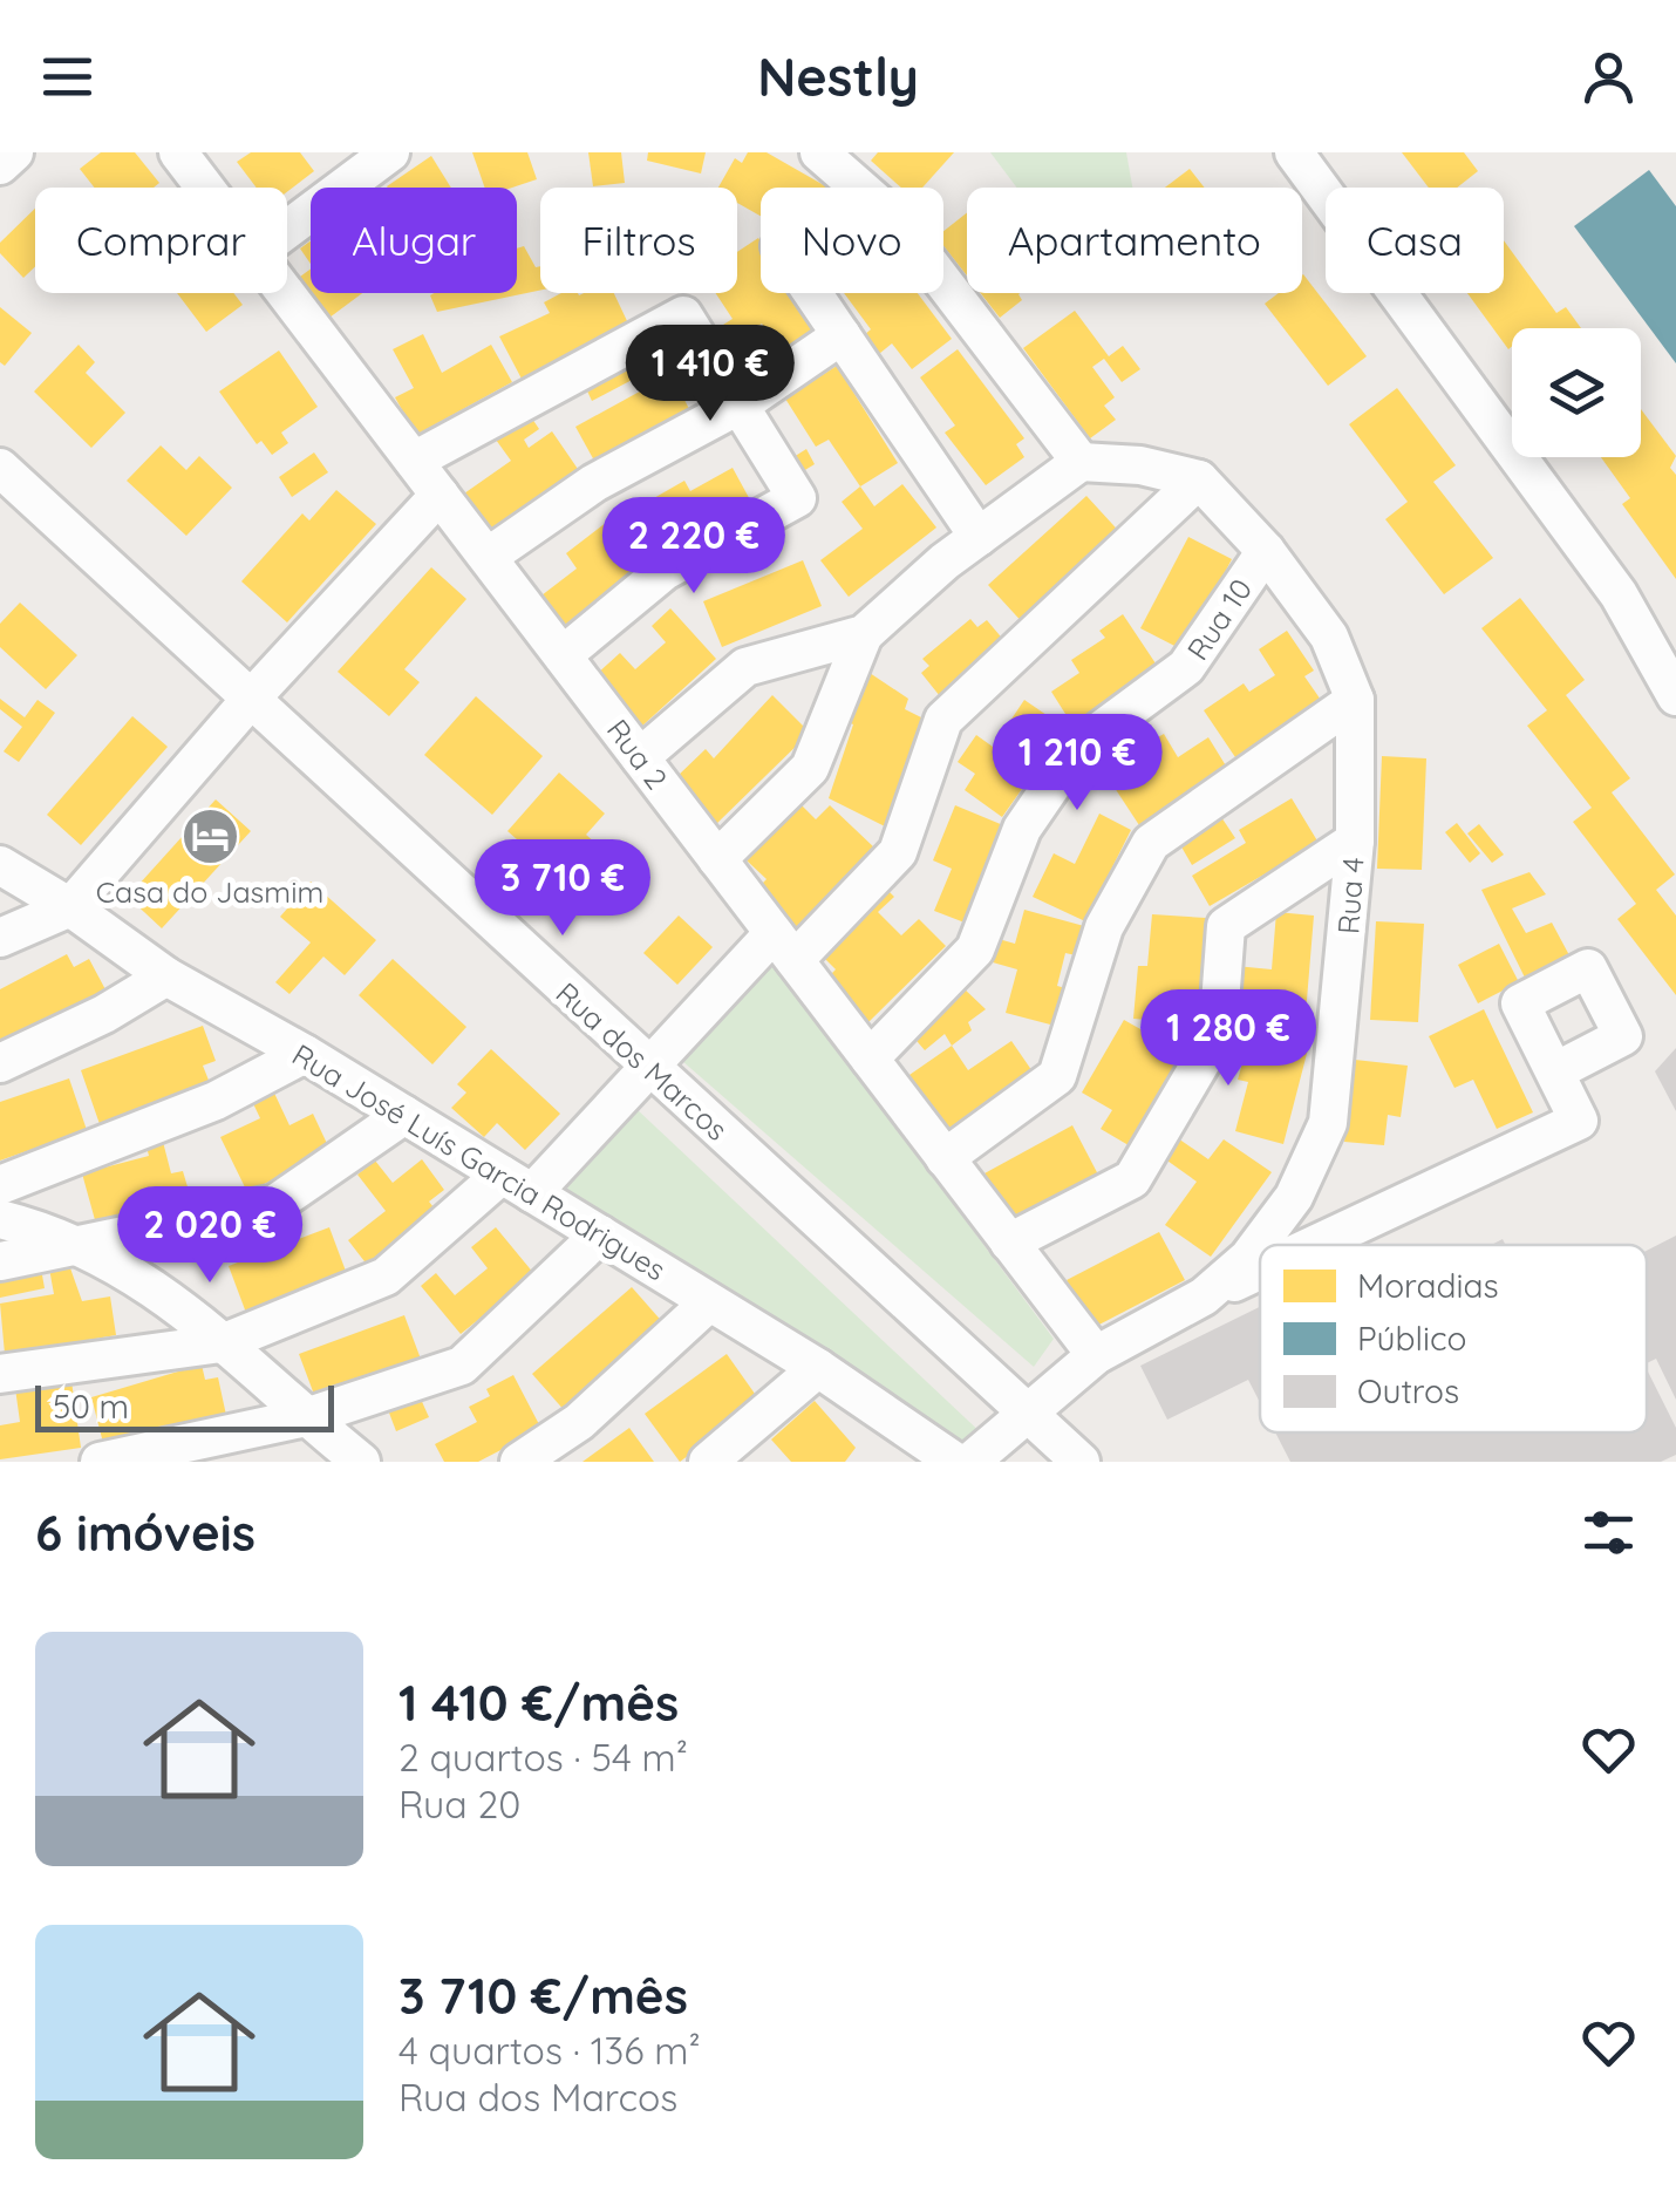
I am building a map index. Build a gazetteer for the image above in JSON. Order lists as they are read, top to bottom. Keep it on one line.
{"streets":{"street":["Rua 10","Rua 2","Rua 4","Rua dos Marcos","Rua José Luís Garcia Rodrigues"]},"crossings":[["Rua 10","Rua 2"],["Rua 10","Rua 4"],["Rua 2","Rua 4"],["Rua 4","Rua dos Marcos"]],"places":{"hotel":["Casa do Jasmim"]},"legend":["Moradias","Público","Outros"],"scale_bar":"50 m","page":{"header":"Nestly","chip":["Comprar","Alugar","Filtros","Novo","Apartamento","Casa"],"price":["1 410 €","2 220 €","1 210 €","3 710 €","1 280 €","2 020 €"],"scale":"50 m","heading":"6 imóveis","list":[{"name":"1 410 €/mês","note":"2 quartos · 54 m² · Rua 20"},{"name":"3 710 €/mês","note":"4 quartos · 136 m² · Rua dos Marcos"}]}}
